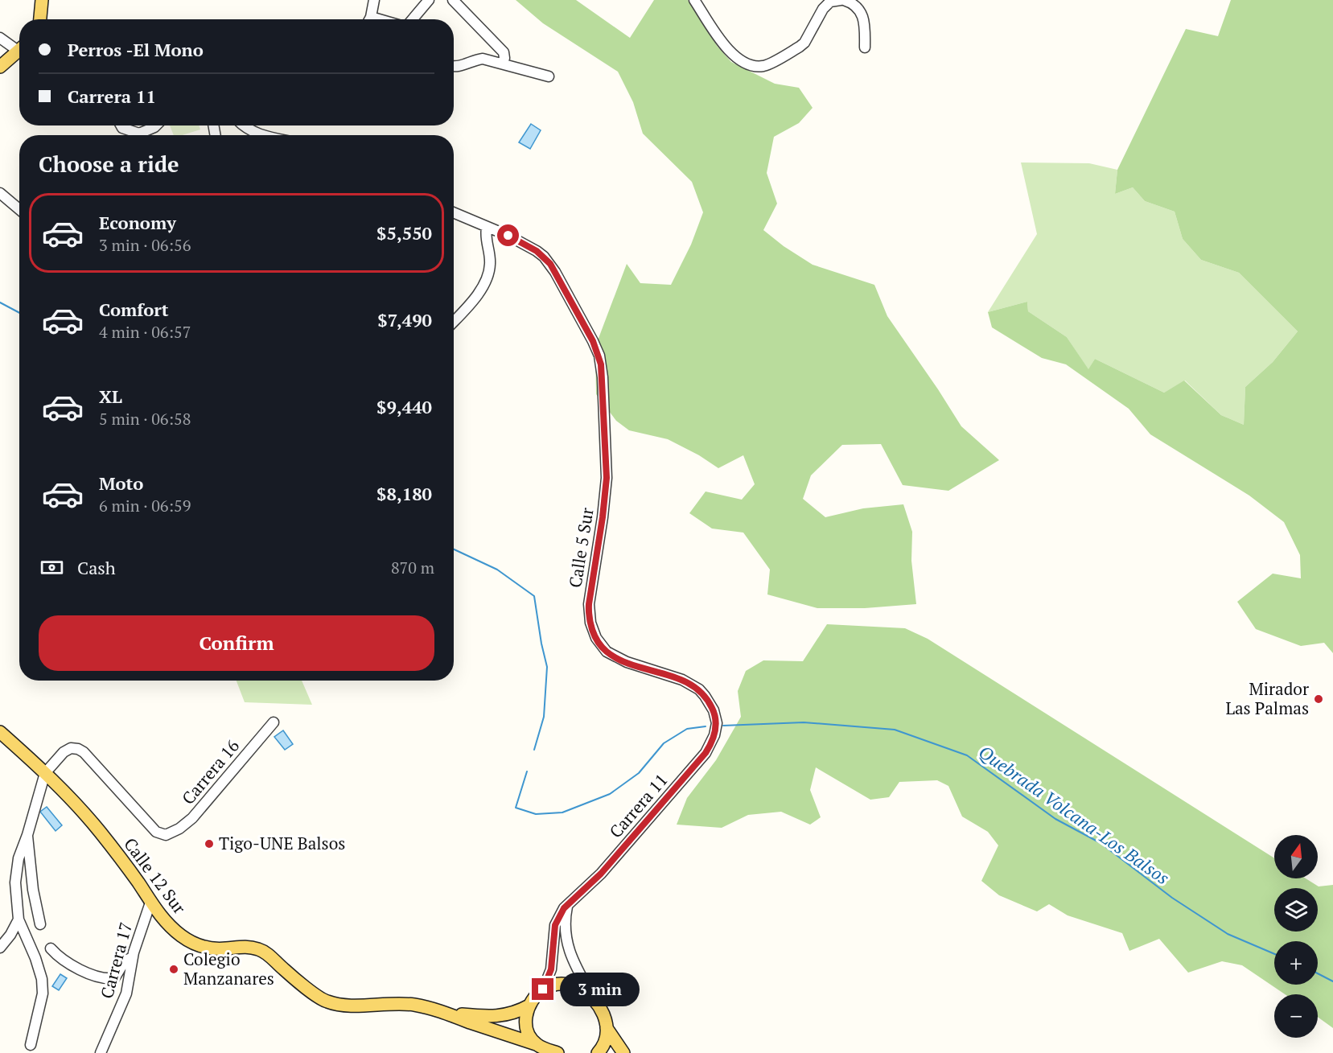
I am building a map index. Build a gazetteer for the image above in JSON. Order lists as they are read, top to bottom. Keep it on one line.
{"streets":{"main road":["Calle 12 Sur"],"street":["Calle 5 Sur","Carrera 16","Carrera 11","Carrera 17"]},"crossings":[["Calle 5 Sur","Carrera 11"],["Carrera 16","Calle 12 Sur"],["Calle 12 Sur","Carrera 17"]],"water":["Quebrada Volcana-Los Balsos"],"places":["Mirador Las Palmas","Tigo-UNE Balsos","Colegio Manzanares"],"north":"top","page":{"banner":["Perros -El Mono","Carrera 11"],"heading":"Choose a ride","list":[{"name":"Economy","note":"3 min · 06:56","value":"$5,550"},{"name":"Comfort","note":"4 min · 06:57","value":"$7,490"},{"name":"XL","note":"5 min · 06:58","value":"$9,440"},{"name":"Moto","note":"6 min · 06:59","value":"$8,180"}],"pay":["Cash","870 m"],"buttons":"Confirm","map_buttons":["+","−"],"bubble":"3 min"}}
